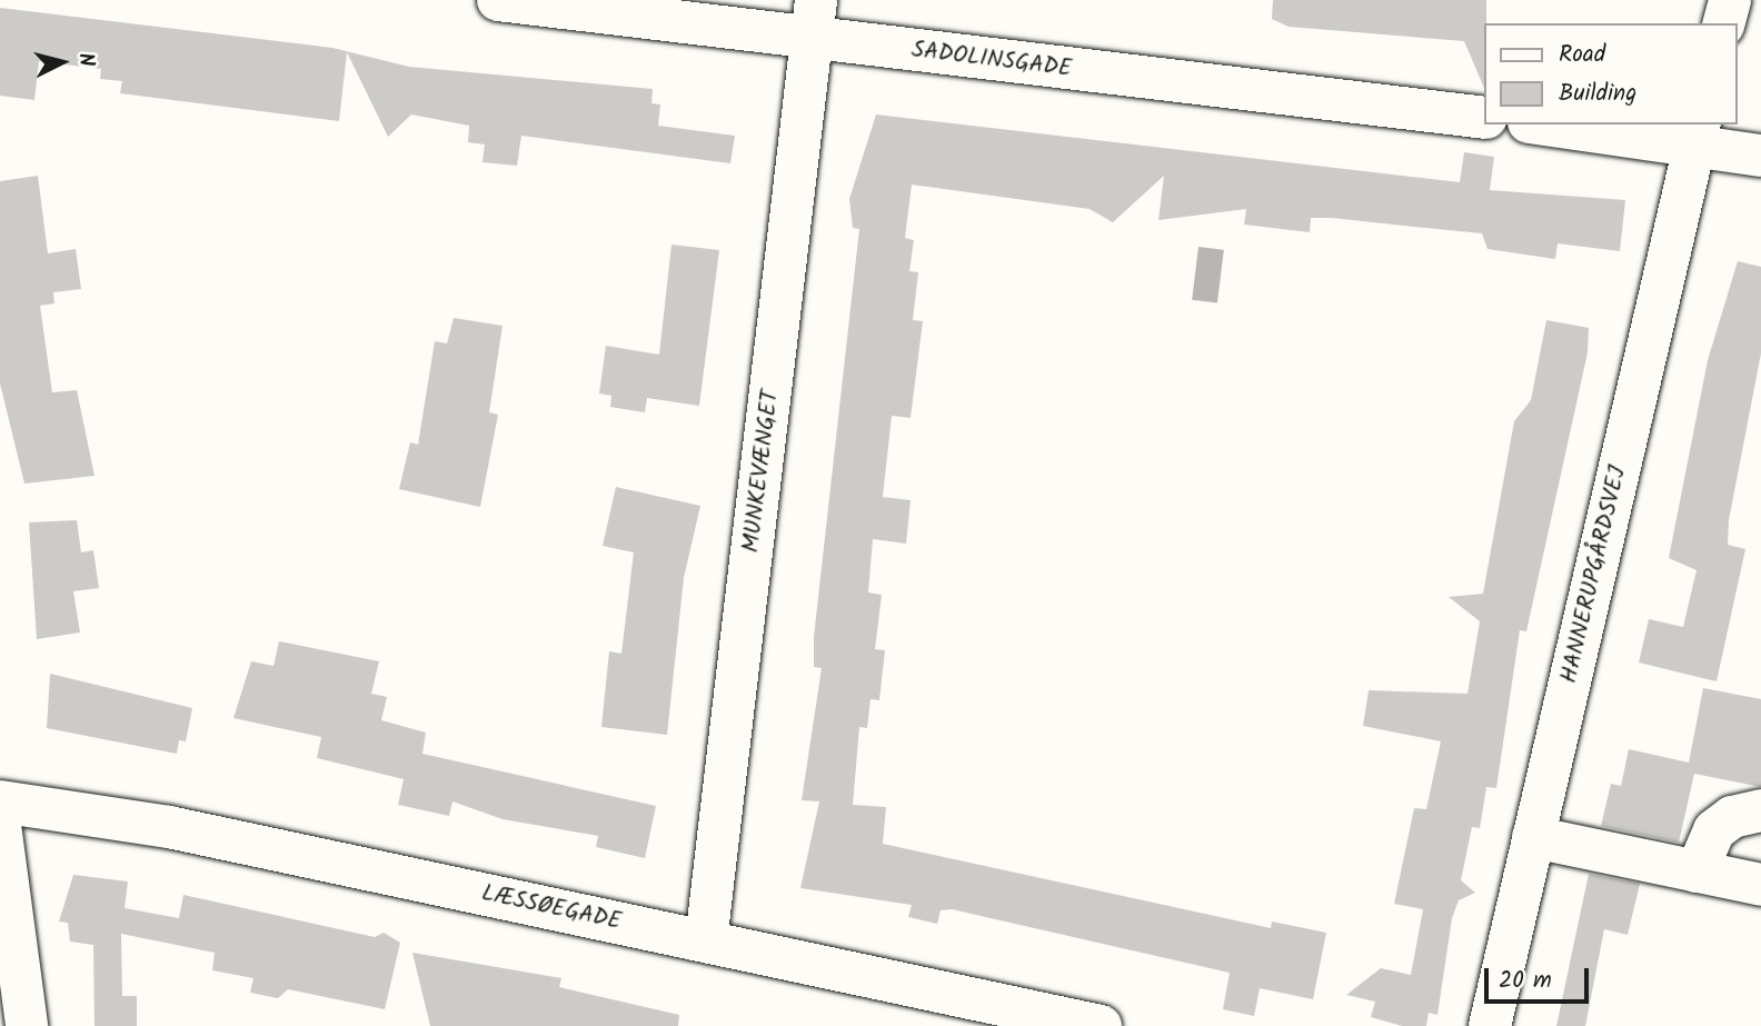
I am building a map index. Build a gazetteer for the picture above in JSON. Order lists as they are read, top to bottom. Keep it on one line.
{"streets":{"street":["SADOLINSGADE","MUNKEVÆNGET","HANNERUPGÅRDSVEJ","LÆSSØEGADE"]},"crossings":[["SADOLINSGADE","MUNKEVÆNGET"],["MUNKEVÆNGET","LÆSSØEGADE"]],"legend":["Road","Building"],"scale_bar":"20 m","north":"right"}
